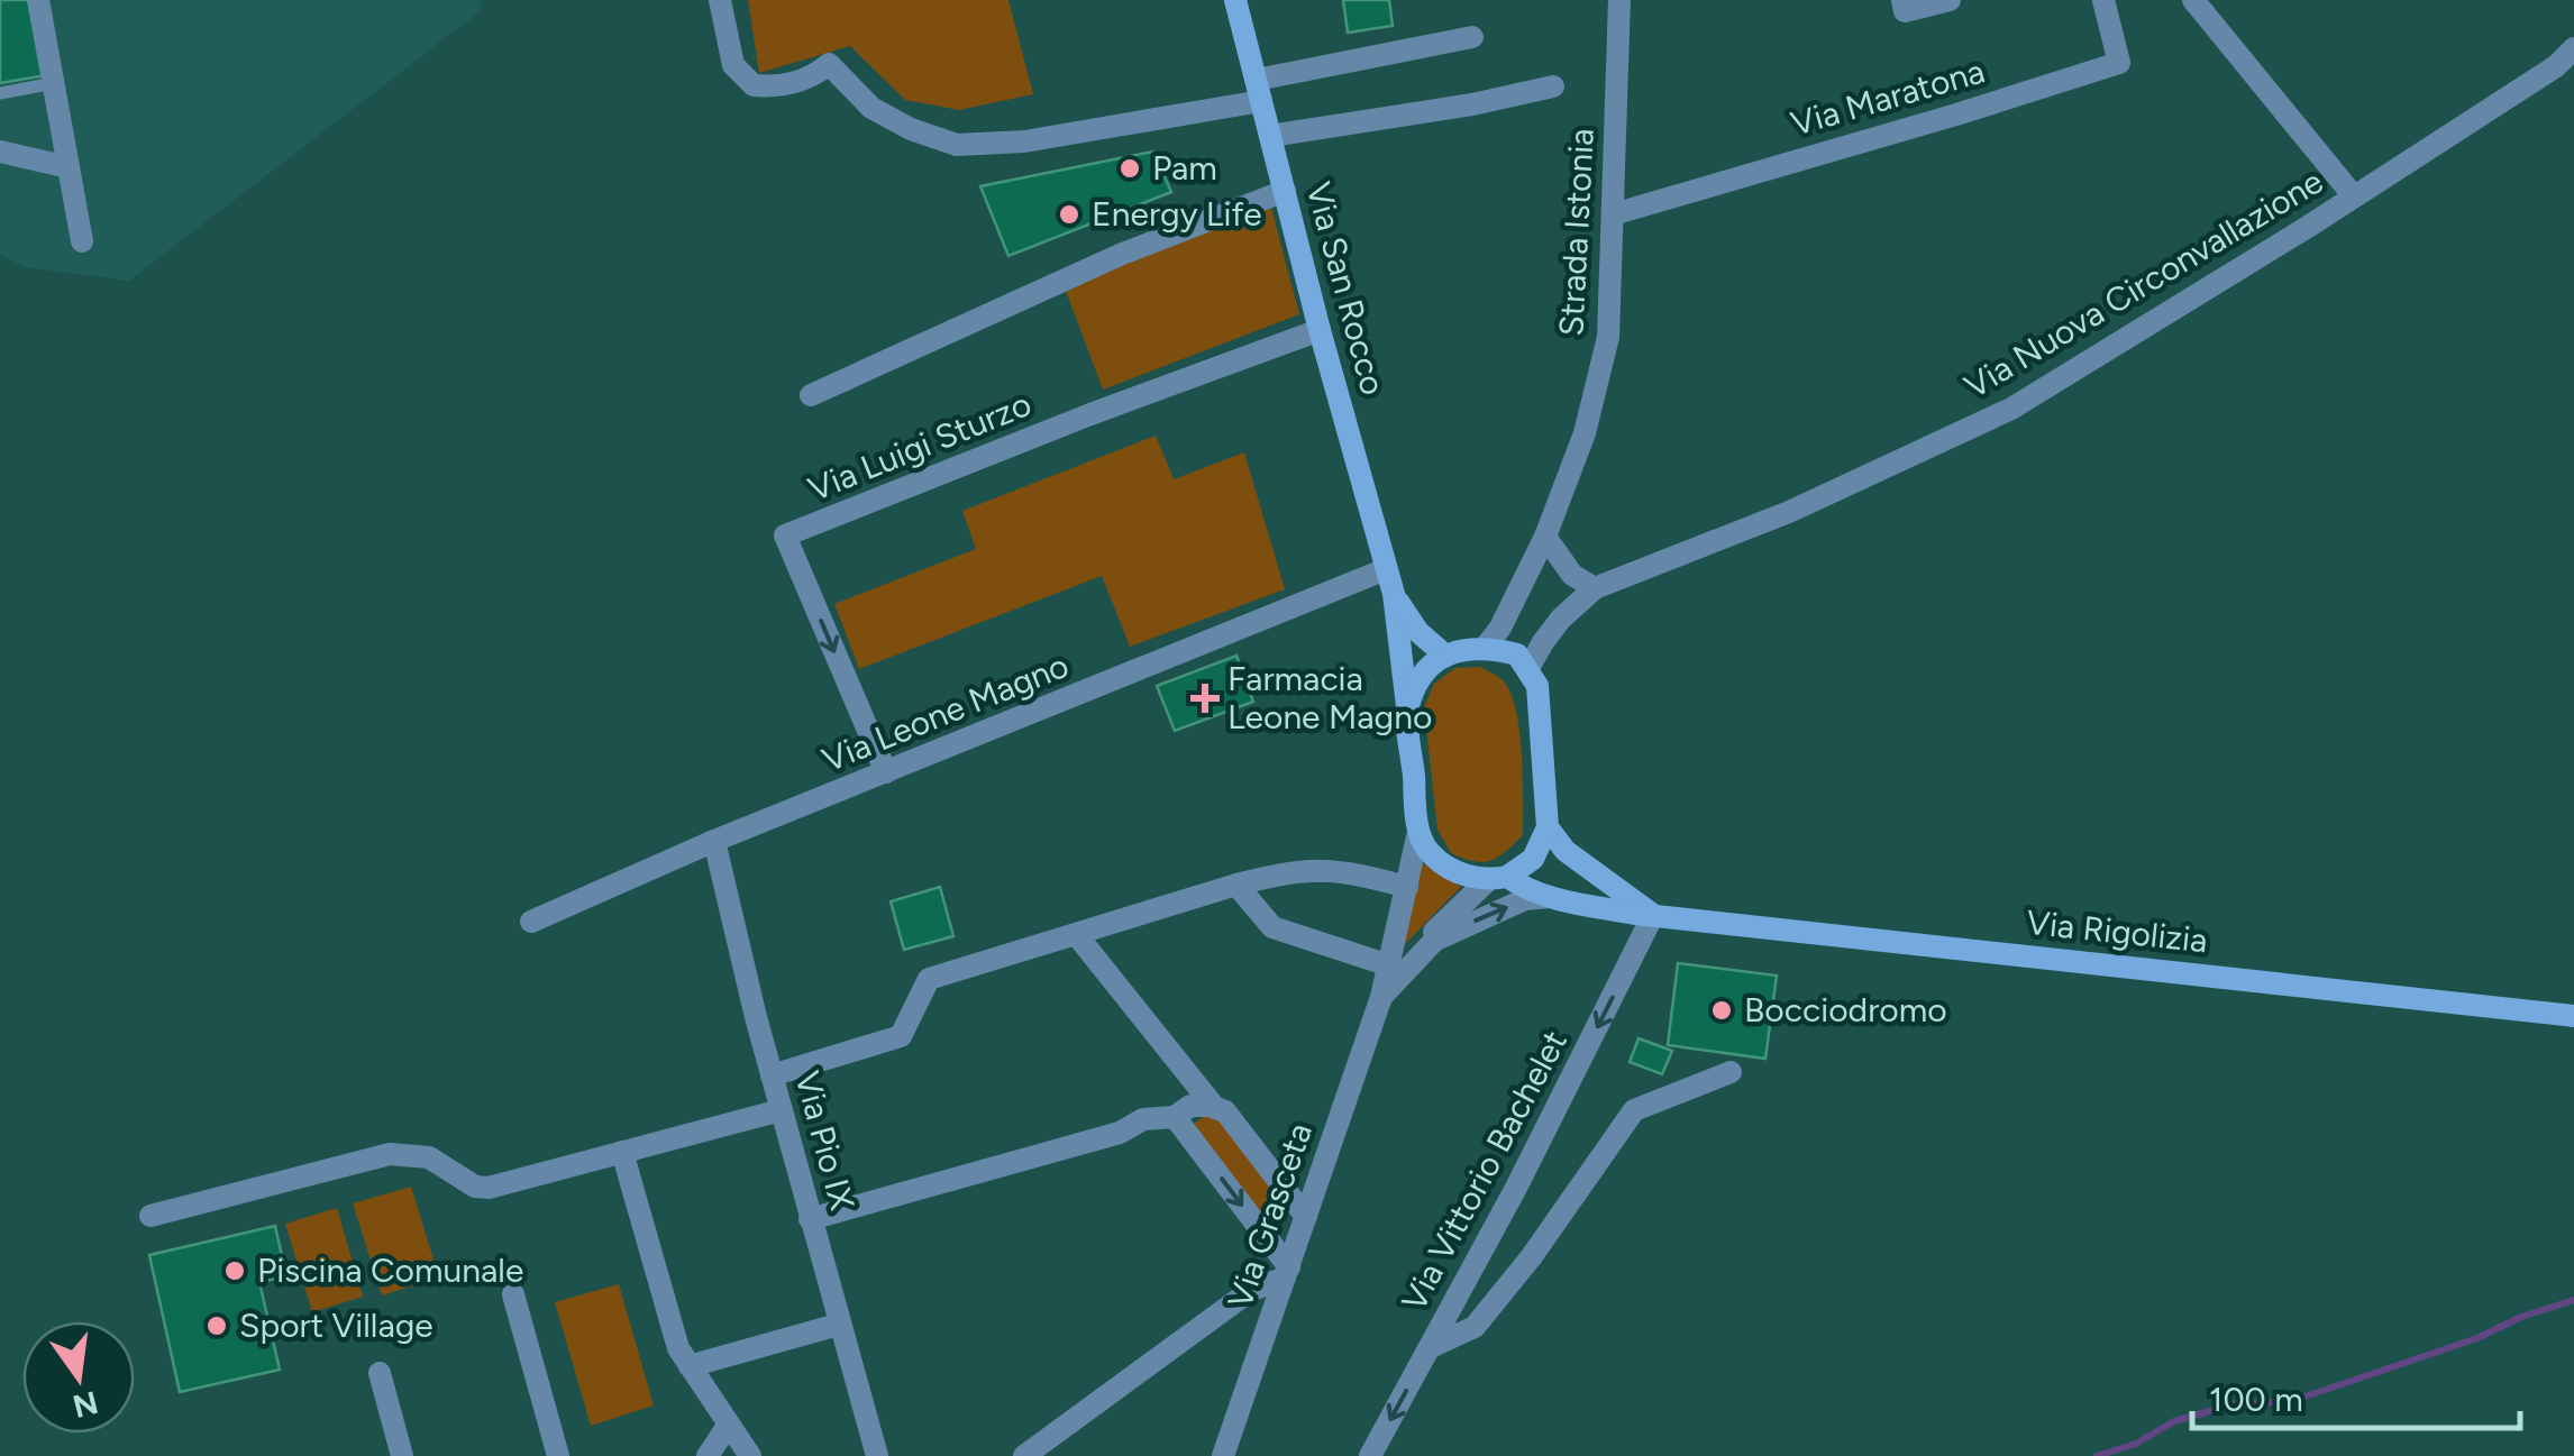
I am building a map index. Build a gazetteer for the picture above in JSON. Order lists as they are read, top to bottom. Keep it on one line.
{"streets":{"main road":["Via San Rocco","Via Rigolizia"],"street":["Via Maratona","Strada Istonia","Via Nuova Circonvallazione","Via Luigi Sturzo","Via Leone Magno","Via Pio IX","Via Vittorio Bachelet","Via Grasceta"]},"crossings":[["Via Maratona","Strada Istonia"],["Strada Istonia","Via Nuova Circonvallazione"],["Strada Istonia","Via Rigolizia"],["Via Nuova Circonvallazione","Via Rigolizia"],["Via San Rocco","Via Luigi Sturzo"],["Via San Rocco","Via Leone Magno"],["Via Luigi Sturzo","Via Leone Magno"],["Via Leone Magno","Via Pio IX"],["Via Rigolizia","Via Vittorio Bachelet"]],"places":{"other":["Pam","Energy Life","Bocciodromo","Piscina Comunale","Sport Village"],"health":["Farmacia Leone Magno"]},"scale_bar":"100 m","north":"bottom"}
